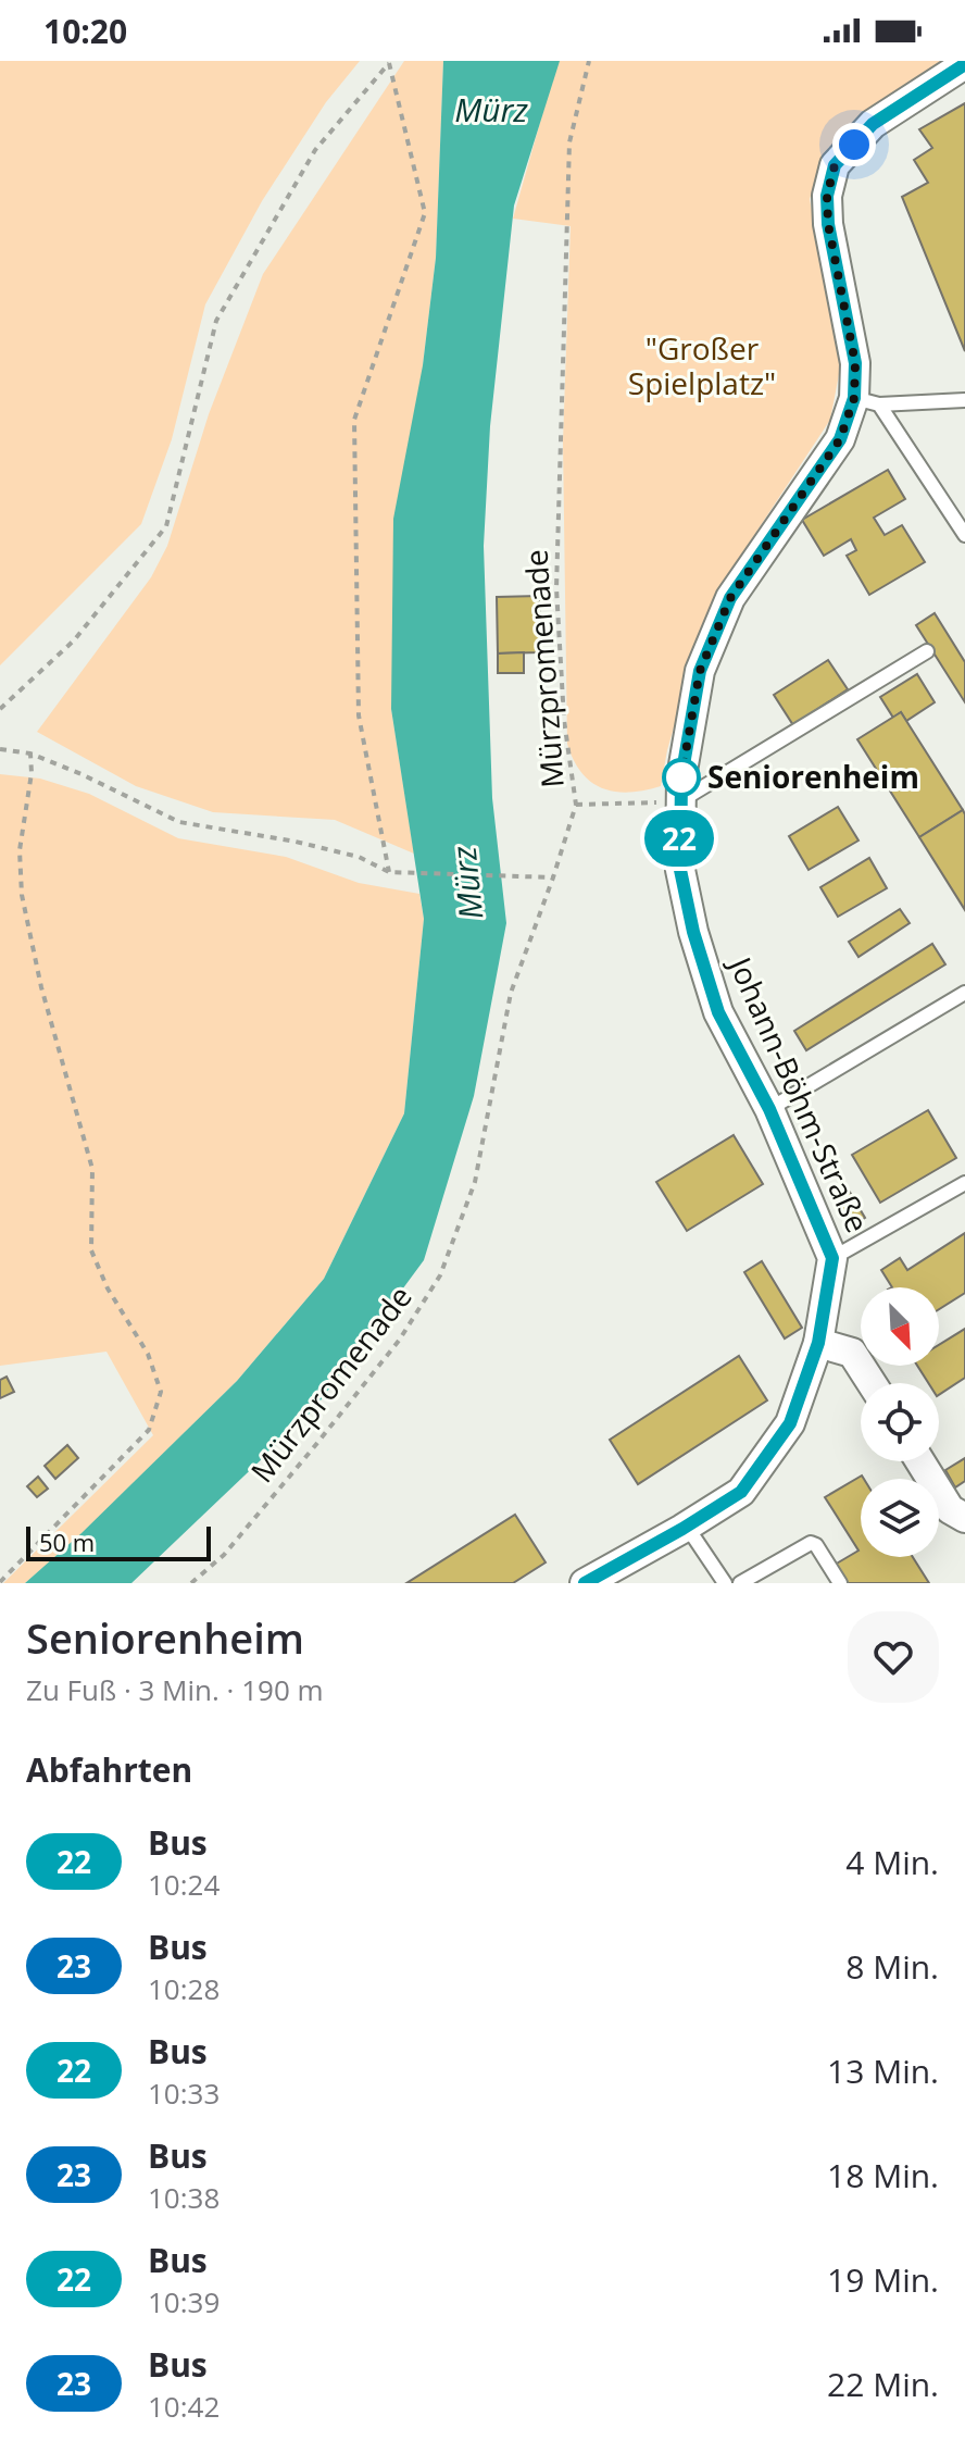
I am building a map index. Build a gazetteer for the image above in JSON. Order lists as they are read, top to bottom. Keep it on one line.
{"streets":{"street":["Johann-Böhm-Straße"],"path":["Mürzpromenade"]},"water":["Mürz"],"parks":["\"Großer Spielplatz\""],"places":["Seniorenheim"],"lines":["bus line 22"],"scale_bar":"50 m","north":"bottom right","page":{"status":"10:20","on_map":"22","scale":"50 m","heading":[["Seniorenheim","Zu Fuß · 3 Min. · 190 m"],"Abfahrten"],"list":[{"mark":"22","name":"Bus","note":"10:24","value":"4 Min."},{"mark":"23","name":"Bus","note":"10:28","value":"8 Min."},{"mark":"22","name":"Bus","note":"10:33","value":"13 Min."},{"mark":"23","name":"Bus","note":"10:38","value":"18 Min."},{"mark":"22","name":"Bus","note":"10:39","value":"19 Min."},{"mark":"23","name":"Bus","note":"10:42","value":"22 Min."}]}}
